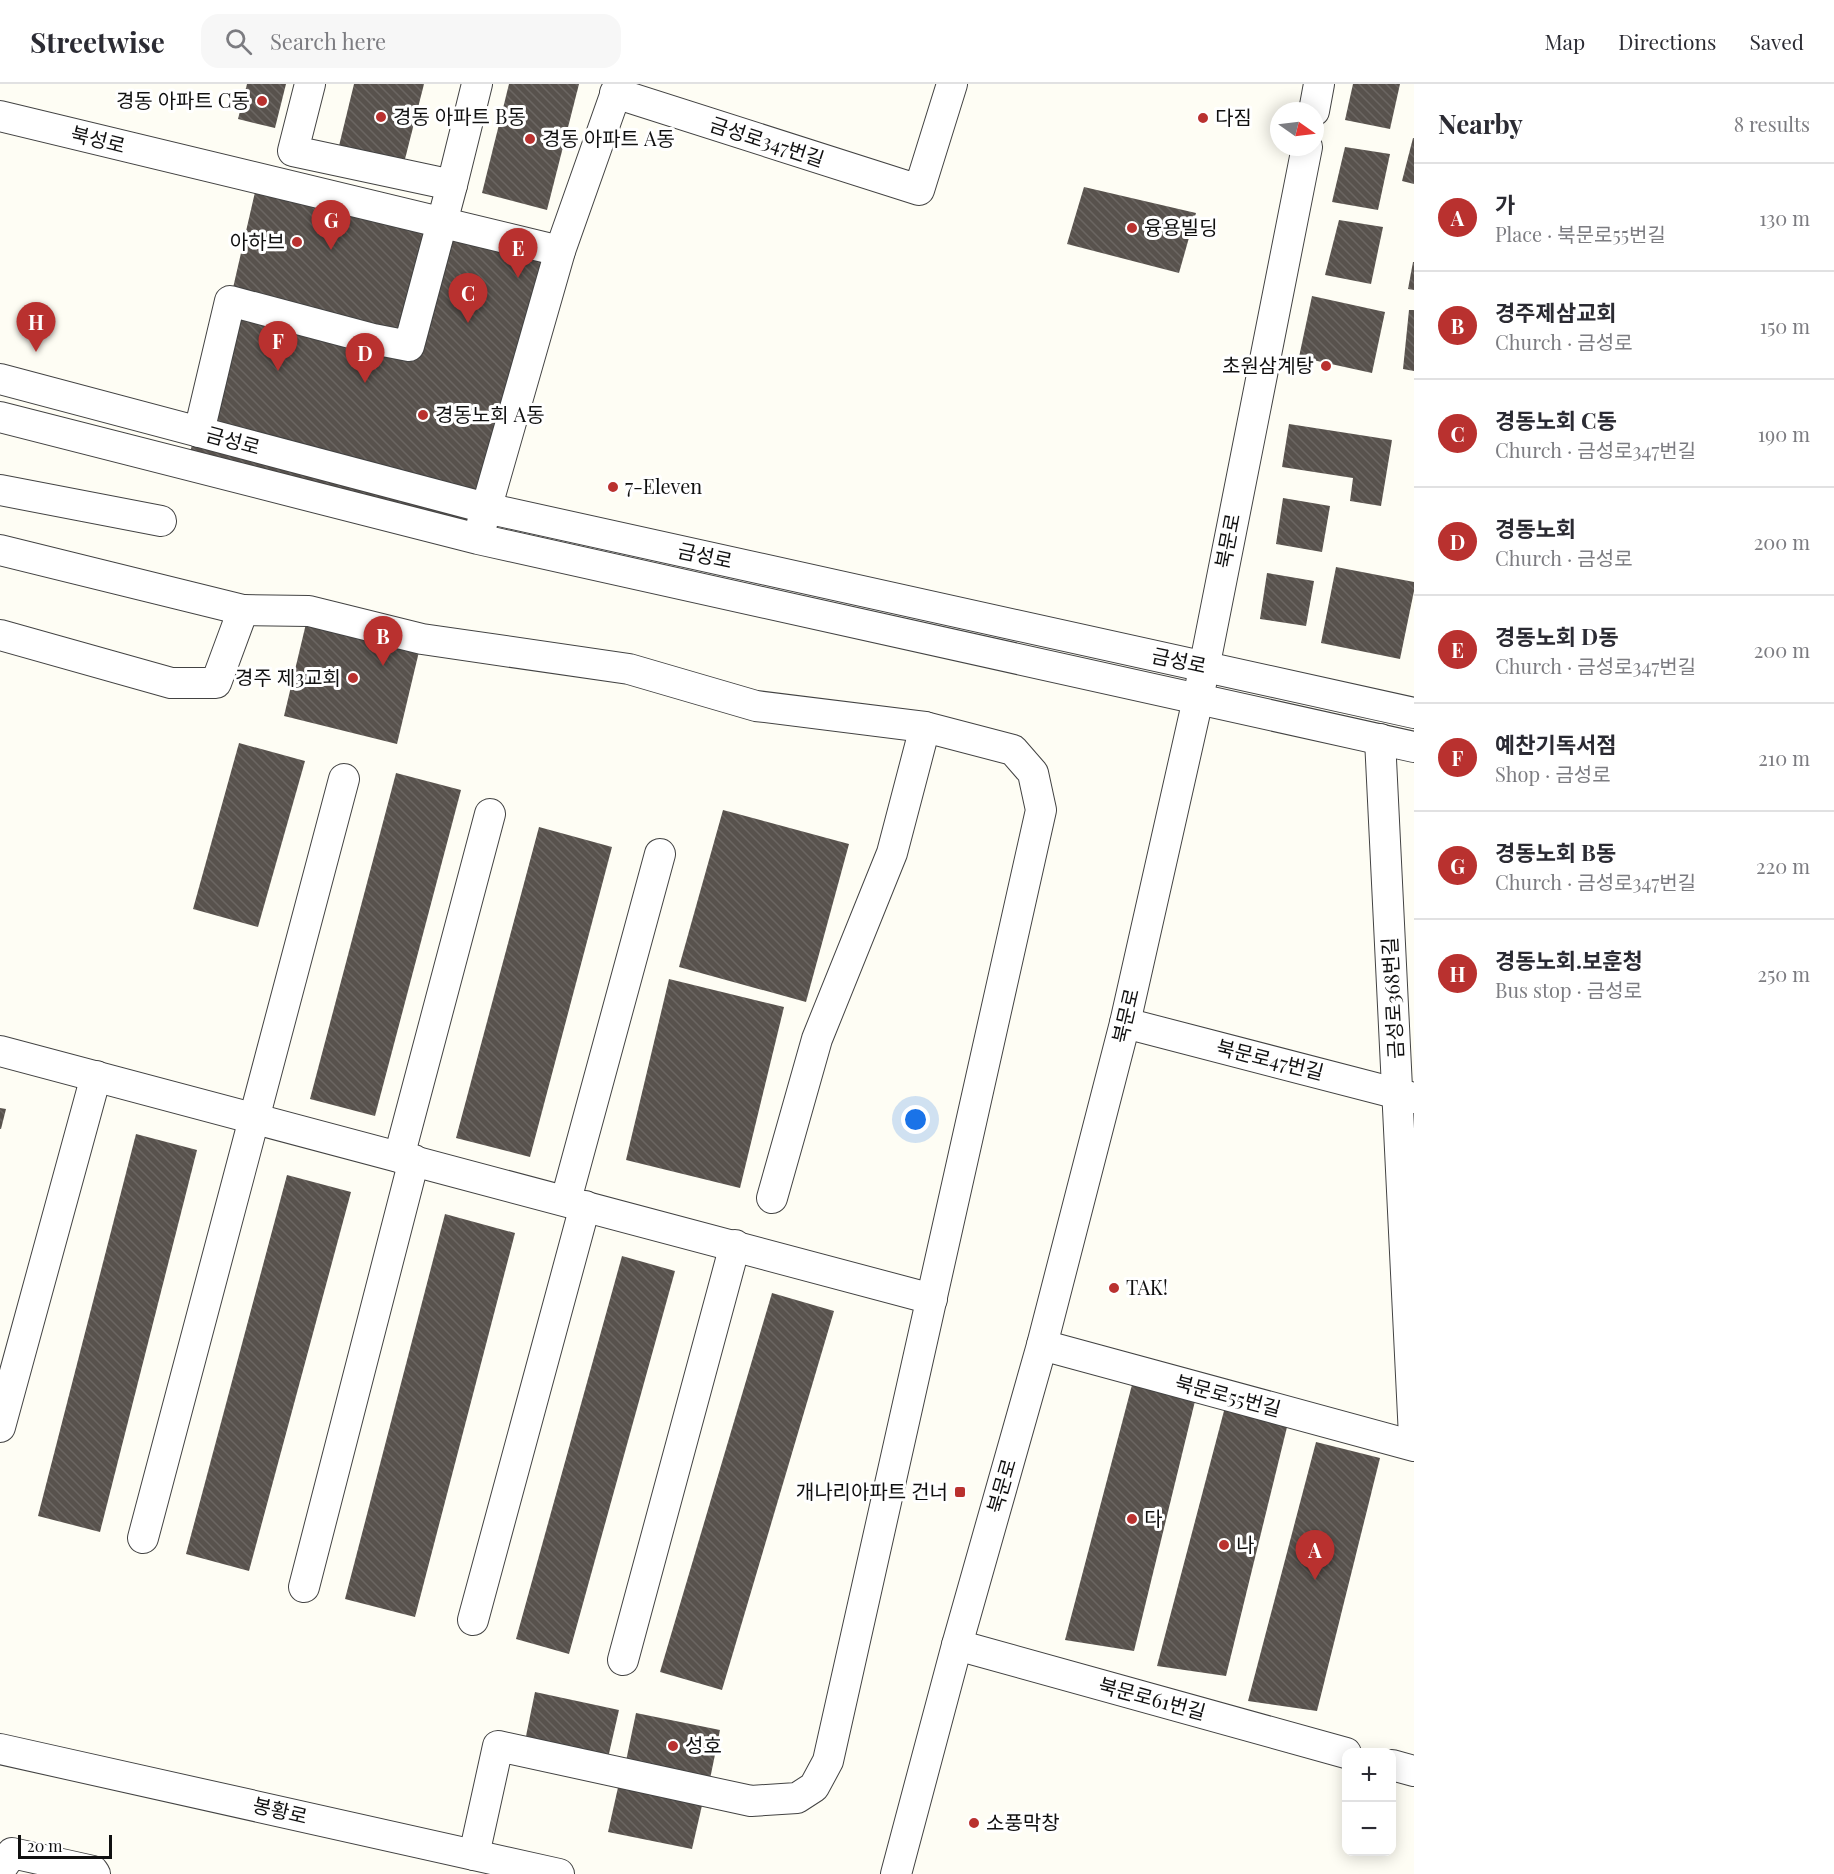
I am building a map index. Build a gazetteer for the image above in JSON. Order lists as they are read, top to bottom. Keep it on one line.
{"streets":{"street":["북성로","금성로347번길","금성로","북문로","금성로368번길","북문로47번길","북문로55번길","북문로61번길","봉황로"]},"crossings":[["금성로347번길","금성로"],["금성로","북문로"],["금성로","금성로368번길"],["북문로","북문로47번길"],["북문로","북문로55번길"],["북문로","북문로61번길"],["금성로368번길","북문로47번길"]],"places":{"other":["경동 아파트 C동","경동 아파트 B동","다짐","경동 아파트 A동","융용빌딩","아하브","초원삼계탕","경동노회 A동","7-Eleven","경주 제3교회","TAK!","다","나","성호","소풍막창"],"transit":["개나리아파트 건너"]},"scale_bar":"20 m","north":"right","page":{"header":"Streetwise","search":"Search here","nav":["Map","Directions","Saved"],"heading":["Nearby","8 results"],"list":[{"mark":"A","name":"가","note":"Place · 북문로55번길","value":"130 m"},{"mark":"B","name":"경주제삼교회","note":"Church · 금성로","value":"150 m"},{"mark":"C","name":"경동노회 C동","note":"Church · 금성로347번길","value":"190 m"},{"mark":"D","name":"경동노회","note":"Church · 금성로","value":"200 m"},{"mark":"E","name":"경동노회 D동","note":"Church · 금성로347번길","value":"200 m"},{"mark":"F","name":"예찬기독서점","note":"Shop · 금성로","value":"210 m"},{"mark":"G","name":"경동노회 B동","note":"Church · 금성로347번길","value":"220 m"},{"mark":"H","name":"경동노회.보훈청","note":"Bus stop · 금성로","value":"250 m"}],"pins":["G","E","C","H","F","D","B","A"],"map_buttons":["+","−"],"scale":"20 m"}}
